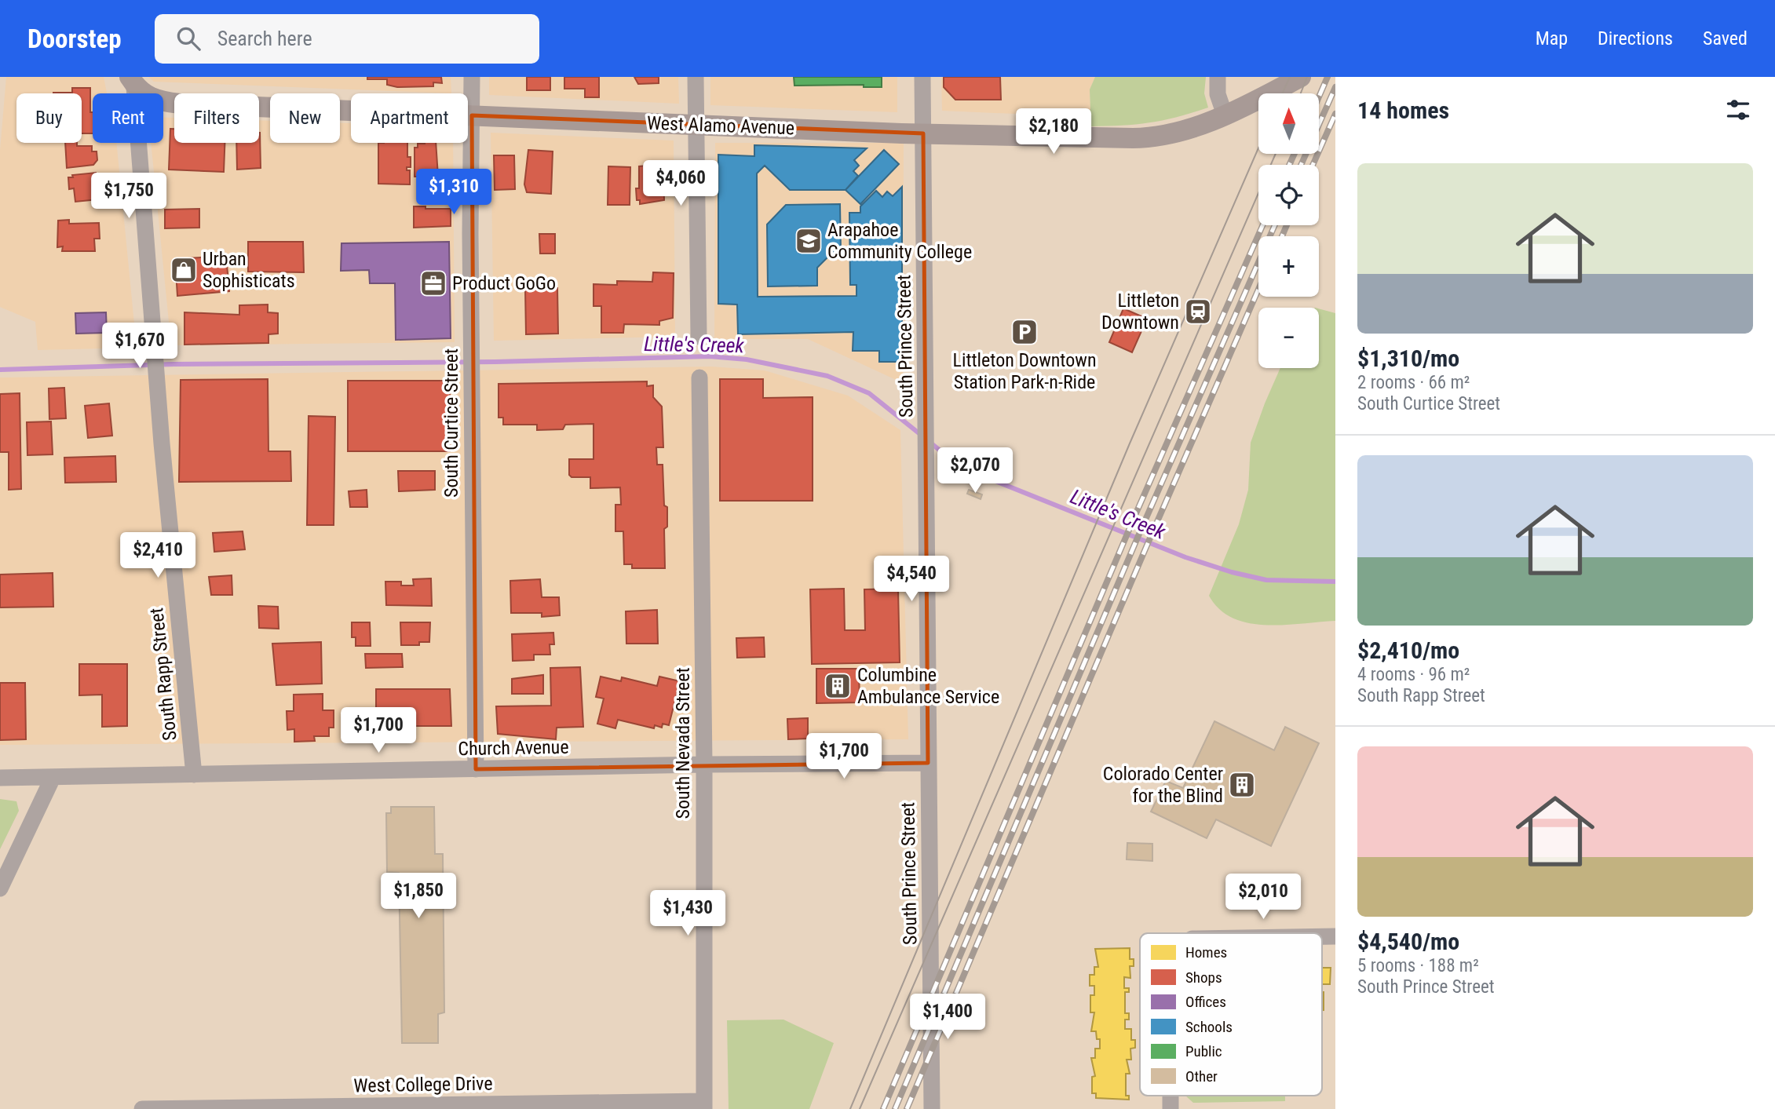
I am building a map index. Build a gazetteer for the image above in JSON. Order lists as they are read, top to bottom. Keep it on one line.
{"streets":{"main road":["West Alamo Avenue"],"street":["South Prince Street","South Curtice Street","South Rapp Street","South Nevada Street","Church Avenue","West College Drive"]},"crossings":[["West Alamo Avenue","South Prince Street"],["West Alamo Avenue","South Curtice Street"],["West Alamo Avenue","South Rapp Street"],["South Prince Street","Church Avenue"],["South Curtice Street","Church Avenue"],["South Rapp Street","Church Avenue"],["South Nevada Street","Church Avenue"],["South Nevada Street","West College Drive"]],"water":["Little's Creek"],"places":{"school or university":["Arapahoe Community College"],"shop":["Urban Sophisticats"],"office":["Product GoGo"],"station":["Littleton Downtown"],"parking":["Littleton Downtown Station Park-n-Ride"],"building":["Columbine Ambulance Service","Colorado Center for the Blind"]},"legend":["Homes","Shops","Offices","Schools","Public","Other"],"north":"top","page":{"header":"Doorstep","search":"Search here","nav":["Map","Directions","Saved"],"heading":"14 homes","map_buttons":["+","−"],"chip":["Buy","Rent","Filters","New","Apartment"],"price":["$2,180","$4,060","$1,310","$1,750","$1,670","$2,070","$2,410","$4,540","$1,700","$1,700","$1,850","$2,010","$1,430","$1,400"],"list":[{"name":"$1,310/mo","note":"2 rooms · 66 m² · South Curtice Street"},{"name":"$2,410/mo","note":"4 rooms · 96 m² · South Rapp Street"},{"name":"$4,540/mo","note":"5 rooms · 188 m² · South Prince Street"}]}}
